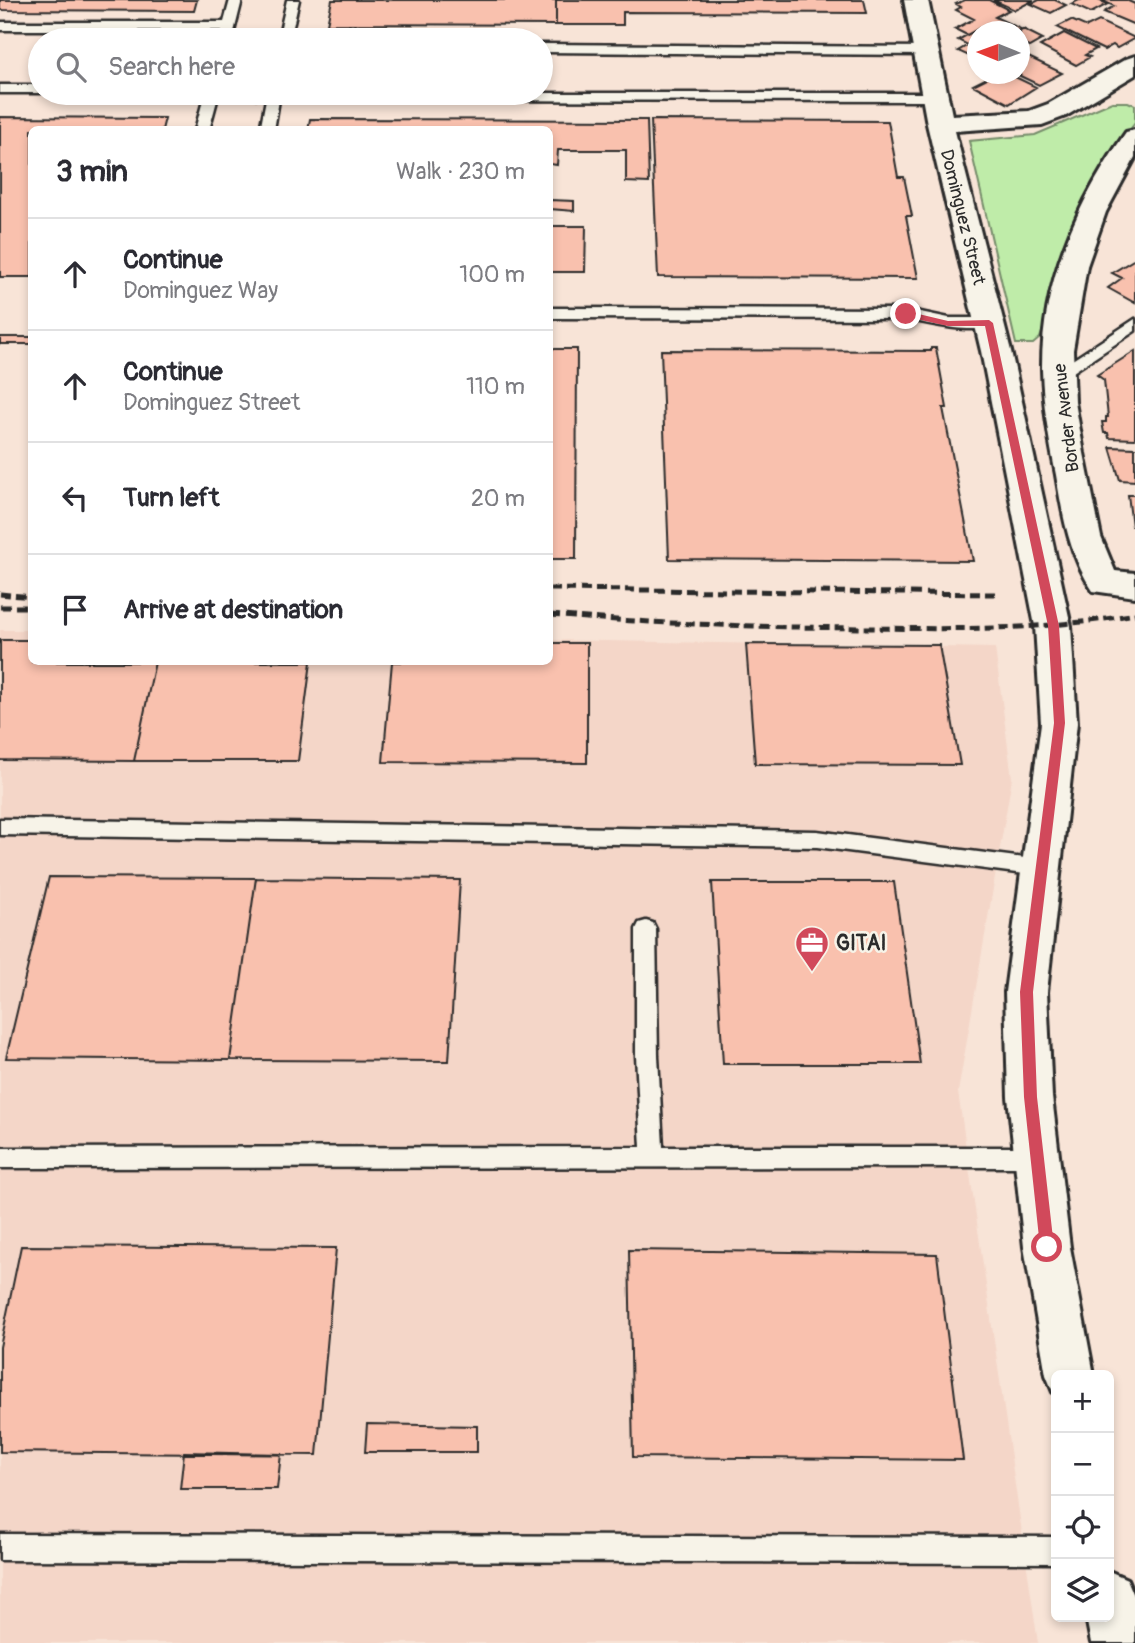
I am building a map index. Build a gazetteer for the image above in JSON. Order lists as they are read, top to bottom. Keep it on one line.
{"streets":{"street":["Dominguez Street","Border Avenue"]},"crossings":[["Dominguez Street","Border Avenue"]],"places":{"office":["GITAI"]},"north":"left","page":{"search":"Search here","heading":["3 min","Walk · 230 m"],"list":[["Continue","Dominguez Way","100 m"],["Continue","Dominguez Street","110 m"],["Turn left","20 m"],"Arrive at destination"],"map_buttons":["+","−"]}}
